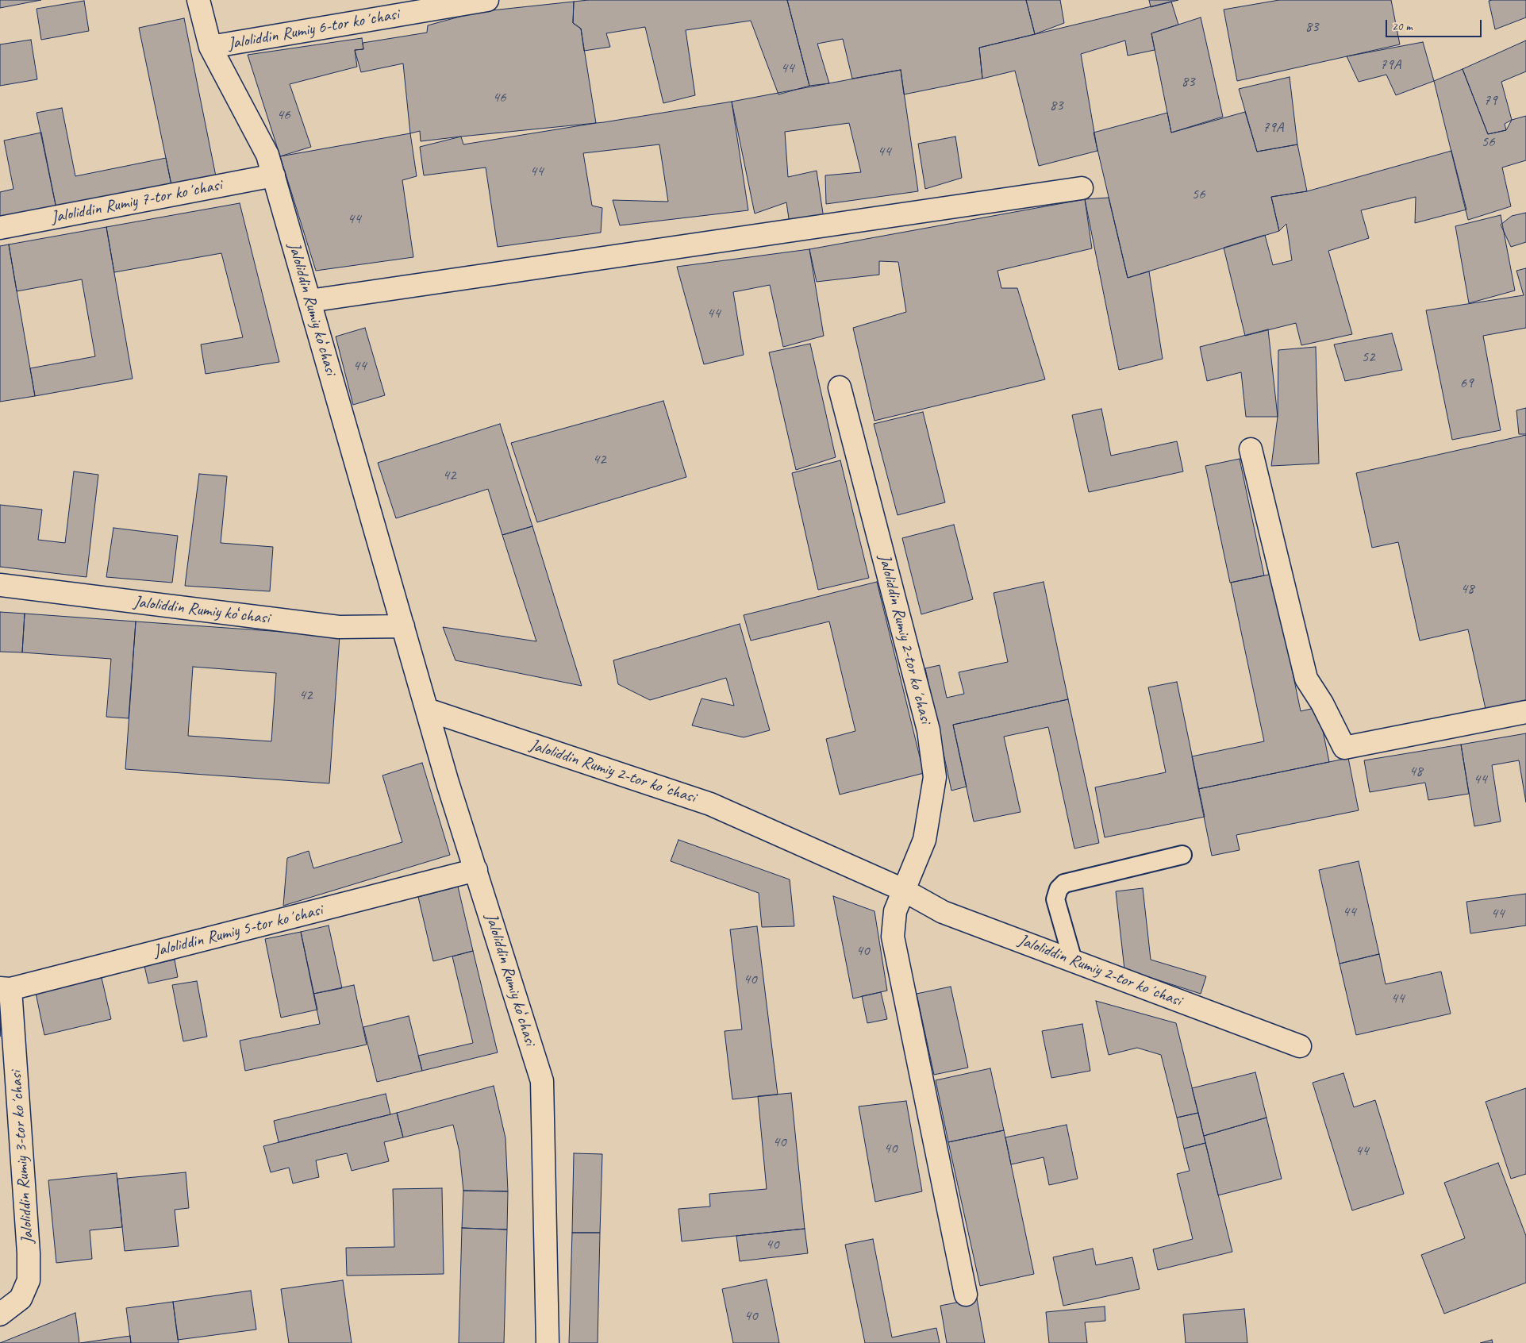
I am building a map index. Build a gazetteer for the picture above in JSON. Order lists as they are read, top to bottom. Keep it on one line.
{"streets":{"street":["Jaloliddin Rumiy 6-tor koʼchasi","Jaloliddin Rumiy 7-tor koʼchasi","Jaloliddin Rumiy koʻchasi","Jaloliddin Rumiy 2-tor koʼchasi","Jaloliddin Rumiy 5-tor koʼchasi","Jaloliddin Rumiy 3-tor koʼchasi"]},"crossings":[["Jaloliddin Rumiy 6-tor koʼchasi","Jaloliddin Rumiy koʻchasi"],["Jaloliddin Rumiy 7-tor koʼchasi","Jaloliddin Rumiy koʻchasi"],["Jaloliddin Rumiy koʻchasi","Jaloliddin Rumiy 2-tor koʼchasi"],["Jaloliddin Rumiy koʻchasi","Jaloliddin Rumiy 5-tor koʼchasi"],["Jaloliddin Rumiy 5-tor koʼchasi","Jaloliddin Rumiy 3-tor koʼchasi"]],"house_numbers":["83","79А","44","83","46","79","83","46","79А","56","44","44","56","44","44","52","44","69","42","42","48","42","48","44","44","44","40","40","44","40","40","44","40","40"],"scale_bar":"20 m"}
